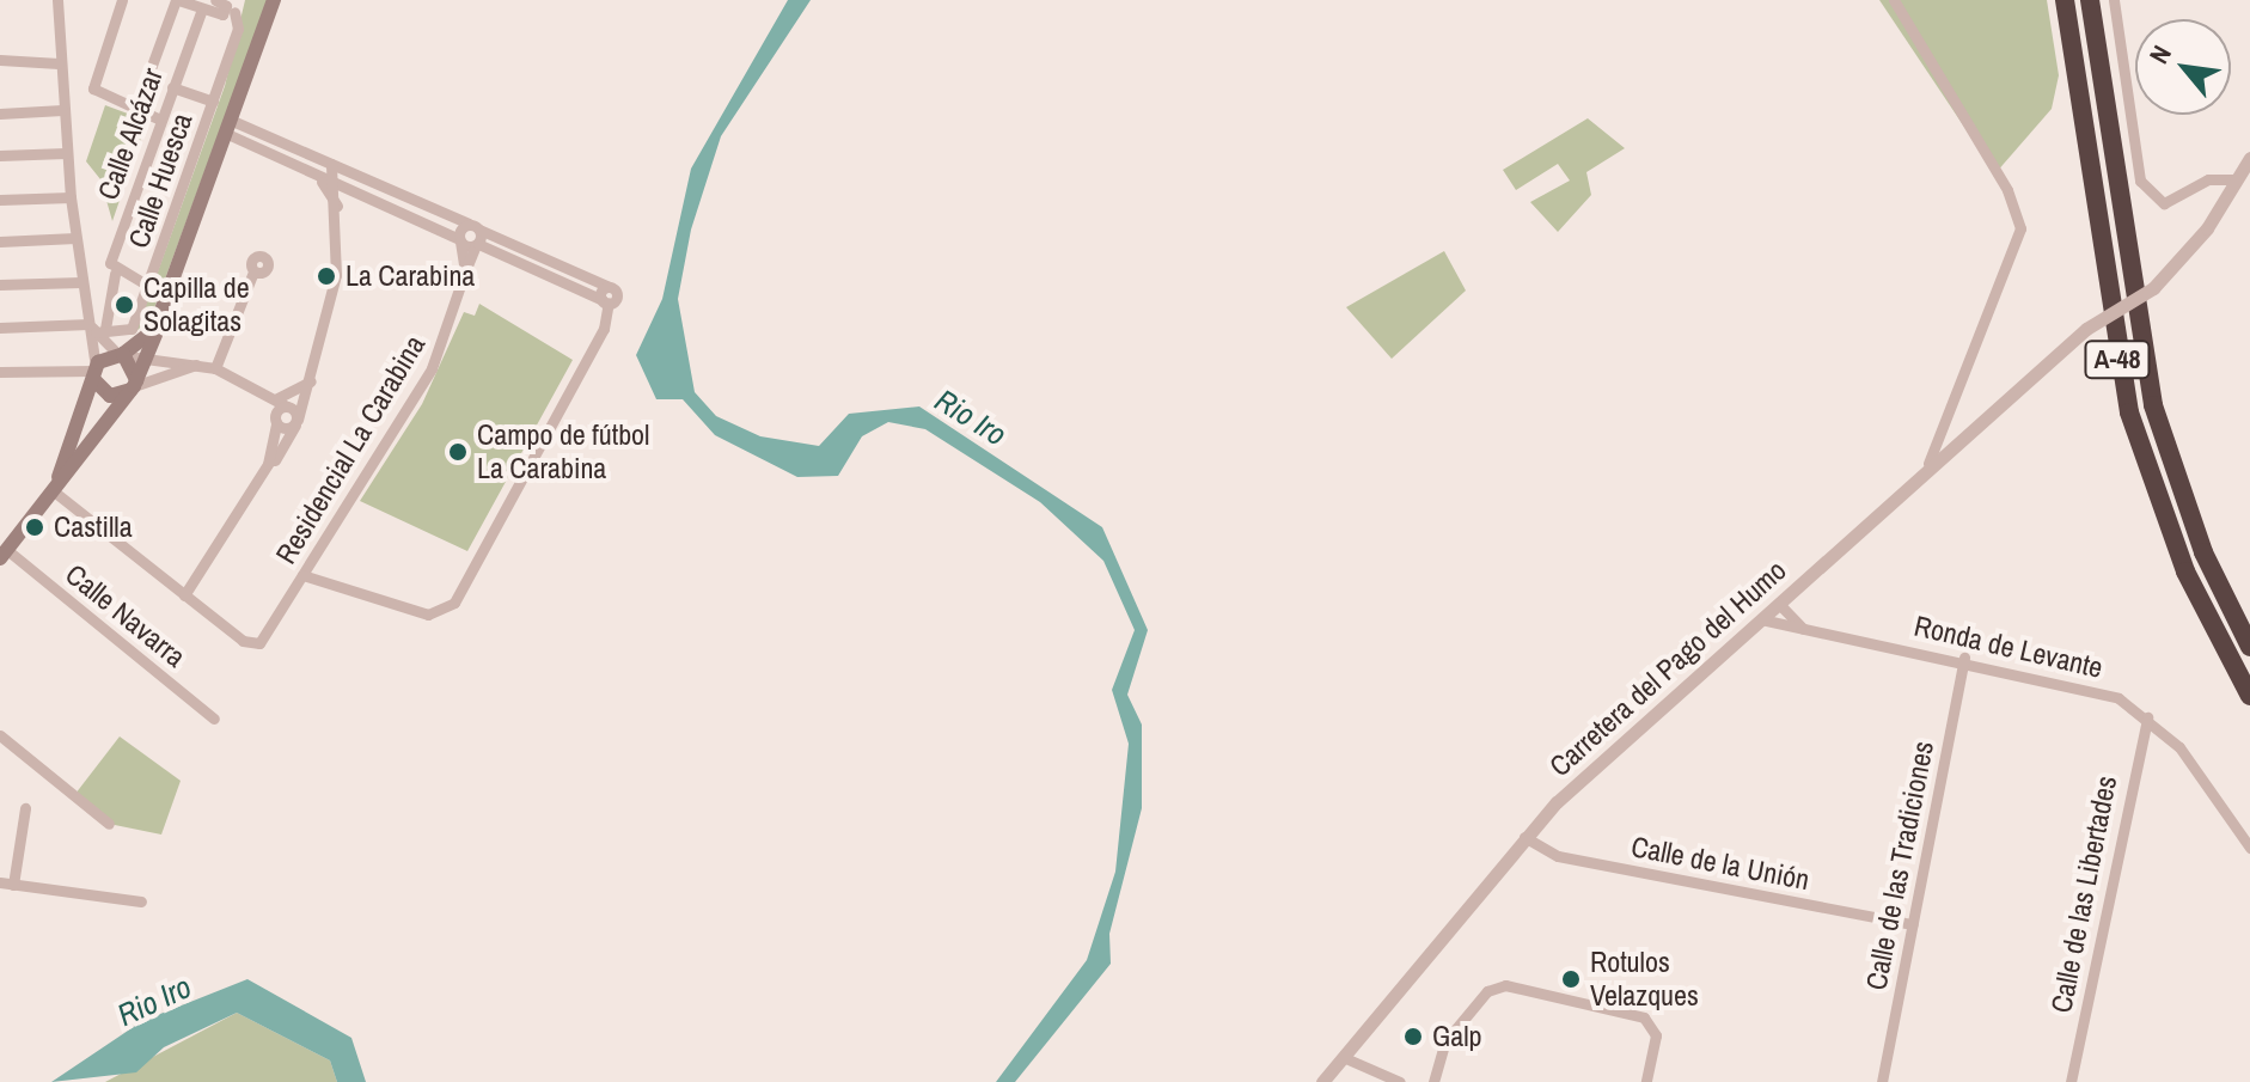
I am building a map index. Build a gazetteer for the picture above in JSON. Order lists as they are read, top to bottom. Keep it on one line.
{"streets":{"highway":["A-48"],"street":["Calle Alcázar","Calle Huesca","Residencial La Carabina","Calle Navarra","Ronda de Levante","Carretera del Pago del Humo","Calle de la Unión","Calle de las Tradiciones","Calle de las Libertades"]},"crossings":[["Calle Alcázar","Calle Huesca"],["Ronda de Levante","Carretera del Pago del Humo"],["Ronda de Levante","Calle de las Tradiciones"],["Ronda de Levante","Calle de las Libertades"],["Carretera del Pago del Humo","Calle de la Unión"],["Calle de la Unión","Calle de las Tradiciones"]],"water":["Rio Iro"],"places":["La Carabina","Capilla de Solagitas","Campo de fútbol La Carabina","Castilla","Rotulos Velazques","Galp"],"north":"top left"}
